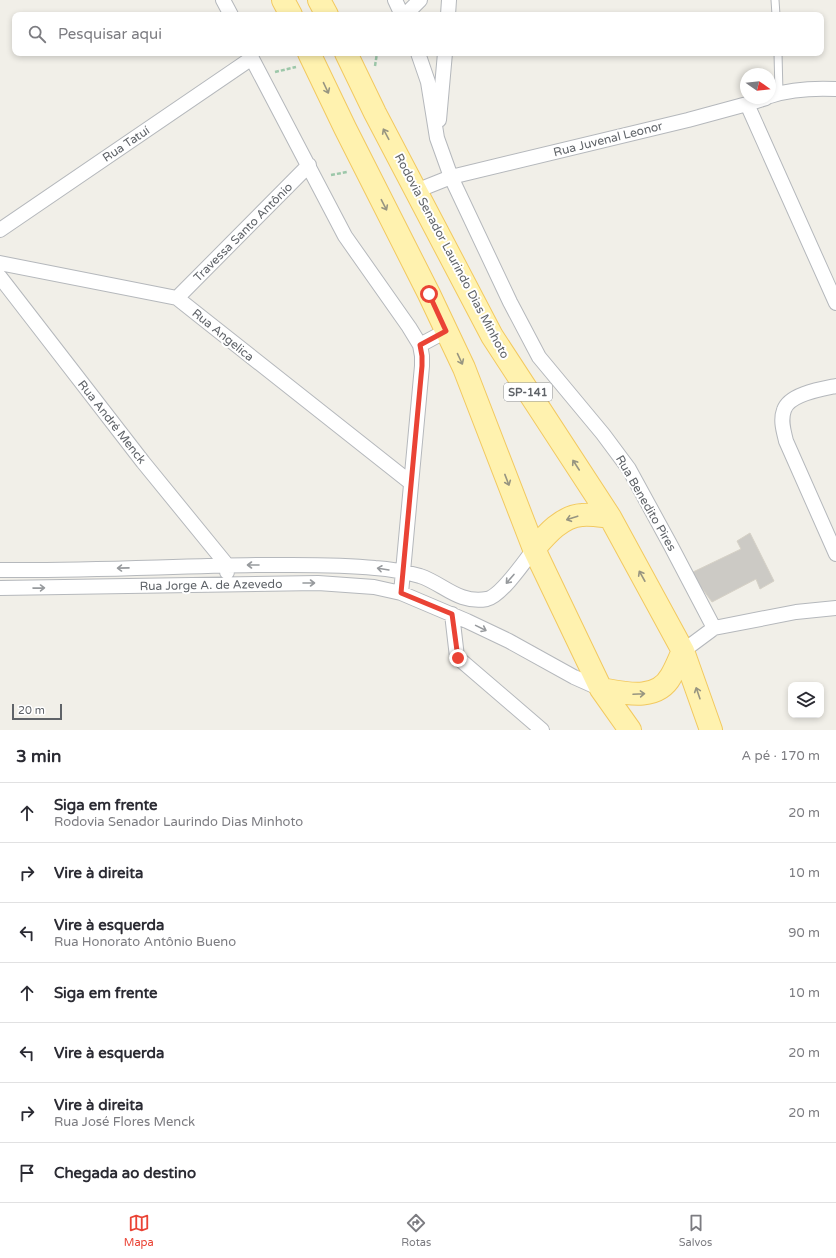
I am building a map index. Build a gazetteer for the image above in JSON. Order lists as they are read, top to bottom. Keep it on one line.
{"streets":{"main road":["Rodovia Senador Laurindo Dias Minhoto","SP-141"],"street":["Rua Juvenal Leonor","Rua Tatuí","Travessa Santo Antônio","Rua Angelica","Rua André Menck","Rua Benedito Pires","Rua Jorge A. de Azevedo"]},"crossings":[["Rua Juvenal Leonor","Rua Benedito Pires"],["Travessa Santo Antônio","Rua Angelica"],["Rua André Menck","Rua Jorge A. de Azevedo"]],"scale_bar":"20 m","north":"right","page":{"search":"Pesquisar aqui","scale":"20 m","heading":["3 min","A pé · 170 m"],"list":[["Siga em frente","Rodovia Senador Laurindo Dias Minhoto","20 m"],["Vire à direita","10 m"],["Vire à esquerda","Rua Honorato Antônio Bueno","90 m"],["Siga em frente","10 m"],["Vire à esquerda","20 m"],["Vire à direita","Rua José Flores Menck","20 m"],"Chegada ao destino"],"nav":["Mapa","Rotas","Salvos"]}}
